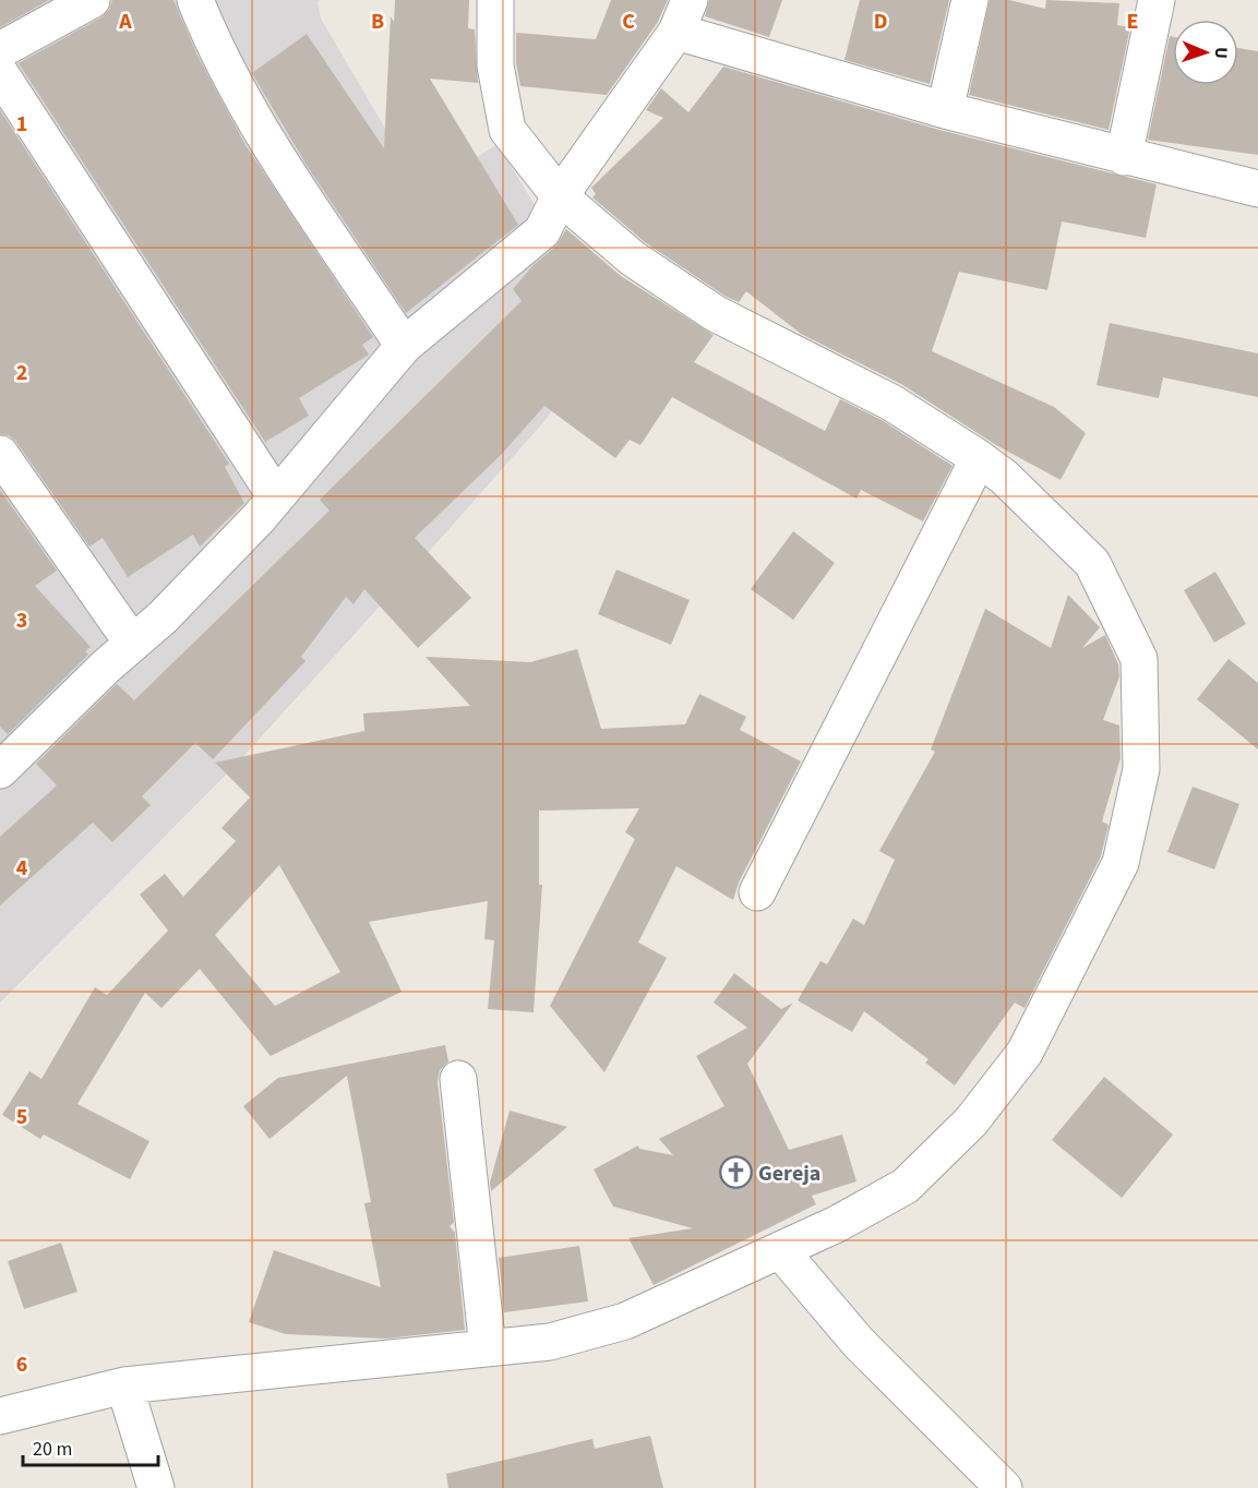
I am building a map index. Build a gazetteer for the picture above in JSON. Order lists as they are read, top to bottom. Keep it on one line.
{"places":{"church":["Gereja"]},"scale_bar":"20 m","north":"right","grid":{"columns":["A","B","C","D","E"],"rows":["1","2","3","4","5","6"]}}
